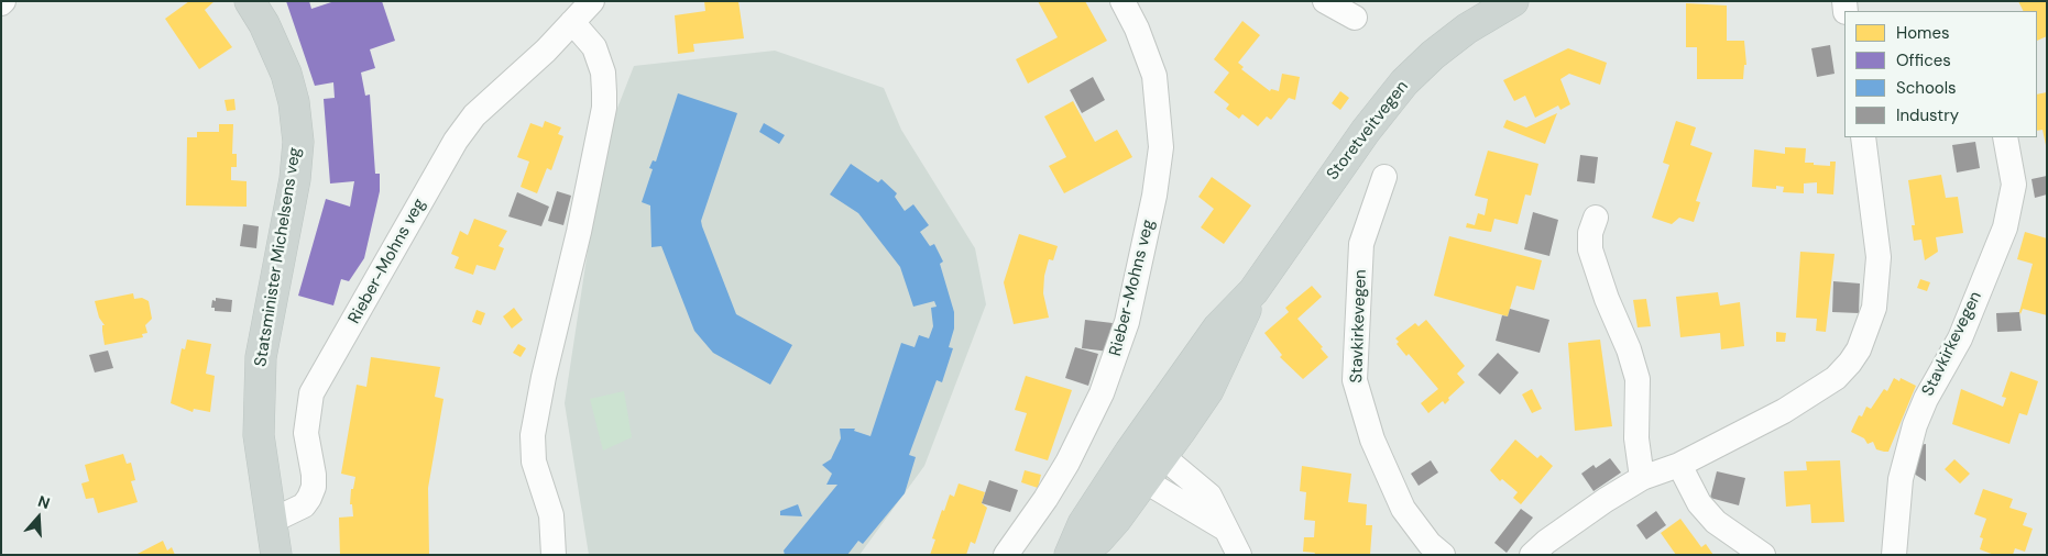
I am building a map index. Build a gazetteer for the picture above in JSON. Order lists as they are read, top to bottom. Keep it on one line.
{"streets":{"main road":["Storetveitvegen","Statsminister Michelsens veg"],"street":["Rieber-Mohns veg","Stavkirkevegen"]},"crossings":[["Statsminister Michelsens veg","Rieber-Mohns veg"]],"legend":["Homes","Offices","Schools","Industry"],"north":"top"}
